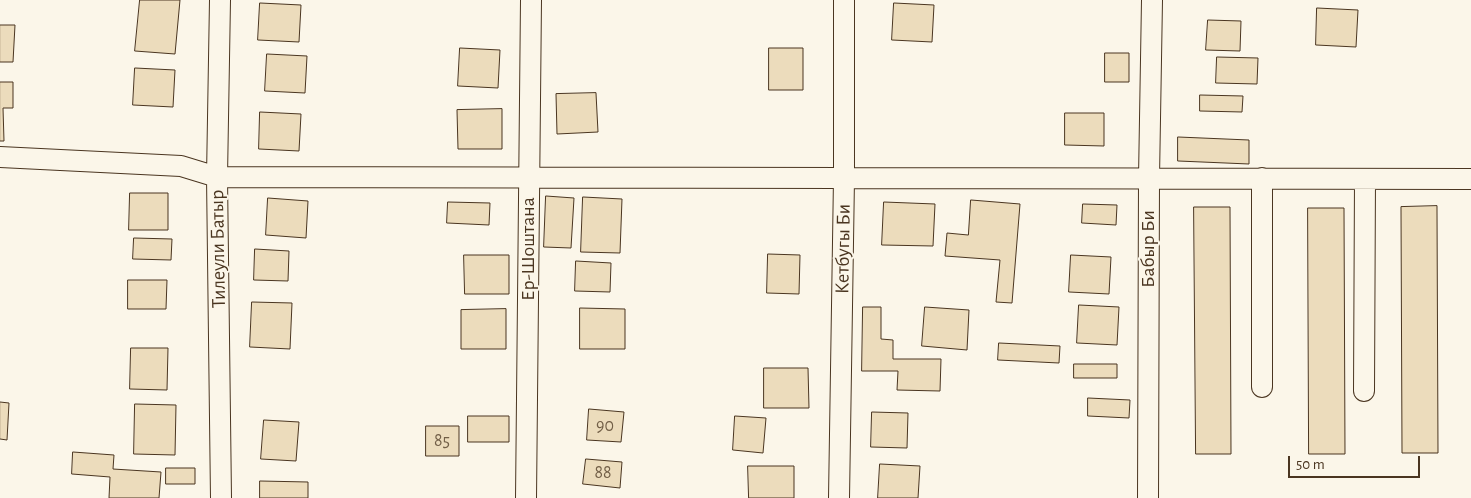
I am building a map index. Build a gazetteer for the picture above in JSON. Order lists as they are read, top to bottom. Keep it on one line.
{"streets":{"street":["Тилеули Батыр","Ер-Шоштана","Кетбугы Би","Бабыр Би"]},"house_numbers":["90","85","88"],"scale_bar":"50 m"}
